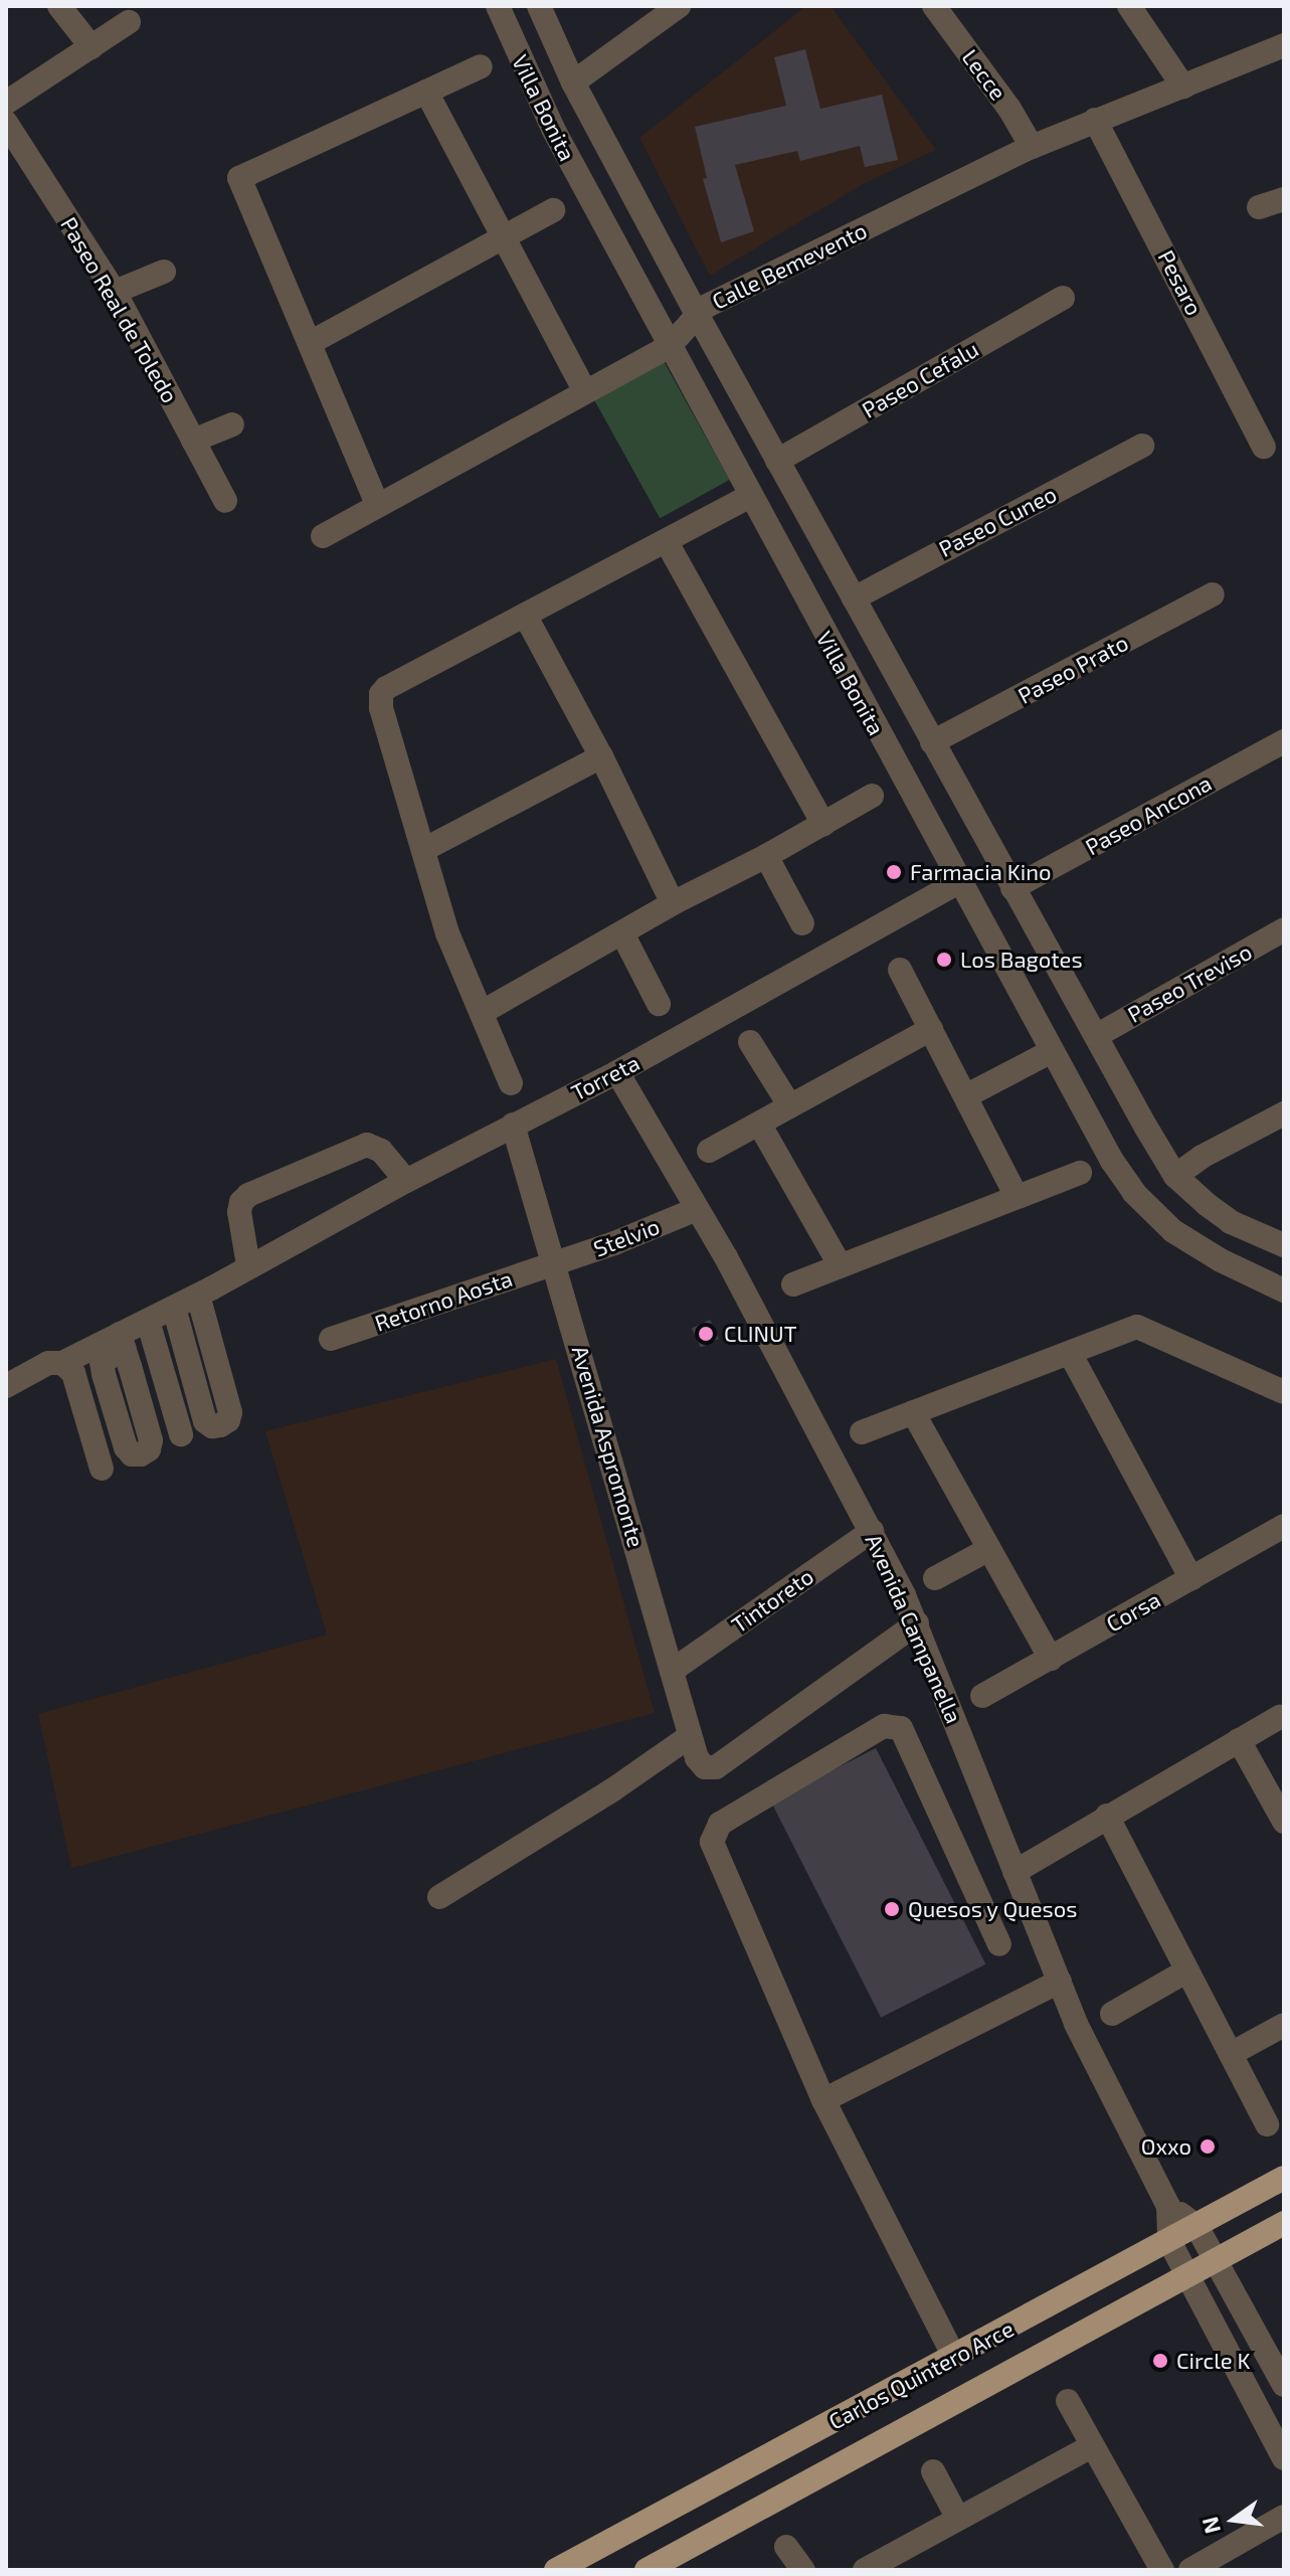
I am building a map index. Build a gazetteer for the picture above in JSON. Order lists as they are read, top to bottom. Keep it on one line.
{"streets":{"main road":["Carlos Quintero Arce"],"street":["Lecce","Villa Bonita","Calle Bemevento","Pesaro","Paseo Real de Toledo","Paseo Cefalu","Paseo Cuneo","Paseo Prato","Paseo Ancona","Paseo Treviso","Torreta","Stelvio","Retorno Aosta","Avenida Aspromonte","Tintoreto","Corsa","Avenida Campanella"]},"crossings":[["Lecce","Calle Bemevento"],["Villa Bonita","Calle Bemevento"],["Villa Bonita","Paseo Cefalu"],["Villa Bonita","Paseo Cuneo"],["Villa Bonita","Paseo Prato"],["Villa Bonita","Paseo Ancona"],["Villa Bonita","Paseo Treviso"],["Villa Bonita","Torreta"],["Calle Bemevento","Pesaro"],["Torreta","Avenida Aspromonte"],["Torreta","Avenida Campanella"],["Stelvio","Retorno Aosta"],["Stelvio","Avenida Aspromonte"],["Stelvio","Avenida Campanella"],["Retorno Aosta","Avenida Aspromonte"],["Avenida Aspromonte","Tintoreto"],["Avenida Aspromonte","Avenida Campanella"],["Tintoreto","Avenida Campanella"],["Avenida Campanella","Carlos Quintero Arce"]],"places":["Farmacia Kino","Los Bagotes","CLINUT","Quesos y Quesos","Oxxo","Circle K"],"north":"left"}
